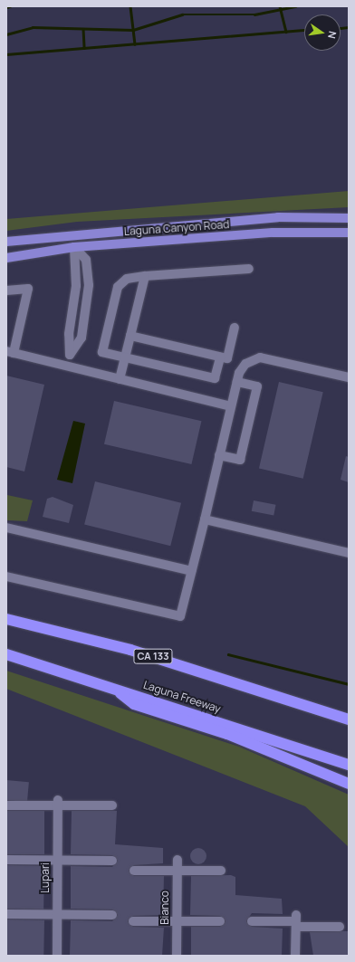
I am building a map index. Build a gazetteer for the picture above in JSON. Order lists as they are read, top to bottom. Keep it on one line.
{"streets":{"highway":["CA 133","Laguna Freeway"],"main road":["Laguna Canyon Road"],"street":["Lupari","Bianco"]},"north":"right"}
